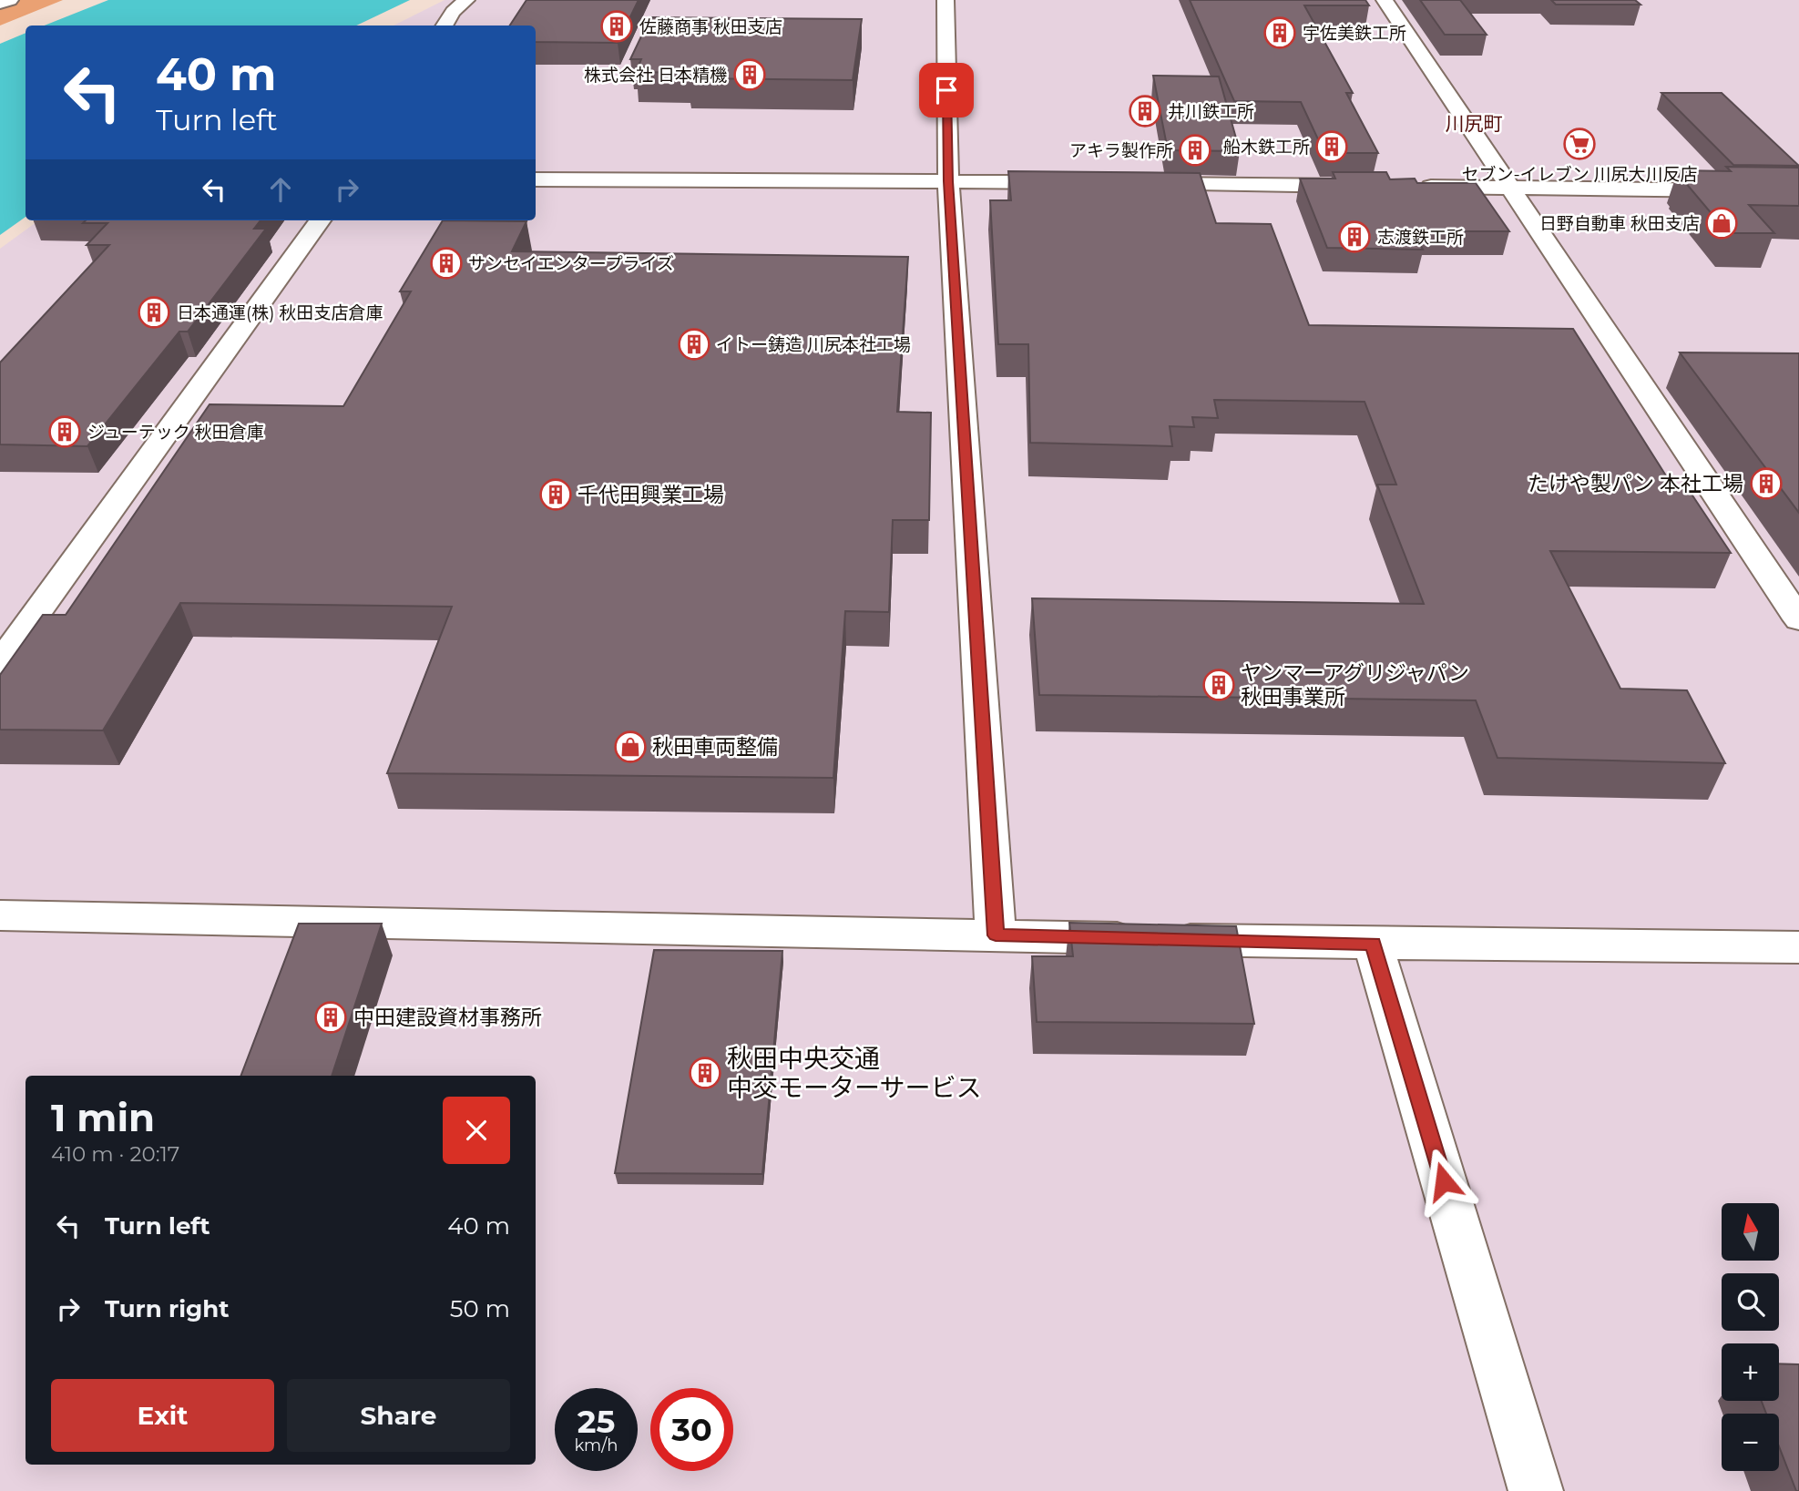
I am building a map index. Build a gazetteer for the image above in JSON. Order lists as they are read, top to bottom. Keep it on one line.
{"districts":["川尻町"],"places":{"building":["佐藤商事 秋田支店","宇佐美鉄工所","株式会社 日本精機","井川鉄工所","船木鉄工所","アキラ製作所","志渡鉄工所","サンセイエンタープライズ","日本通運(株) 秋田支店倉庫","イトー鋳造 川尻本社工場","ジューテック 秋田倉庫","たけや製パン 本社工場","千代田興業工場","ヤンマーアグリジャパン 秋田事業所","中田建設資材事務所","秋田中央交通 中交モーターサービス"],"supermarket":["セブン-イレブン 川尻大川反店"],"shop":["日野自動車 秋田支店","秋田車両整備"]},"north":"top","page":{"turn":["40 m","Turn left"],"heading":["1 min","410 m · 20:17"],"list":[{"name":"Turn left","value":"40 m"},{"name":"Turn right","value":"50 m"}],"map_buttons":["+","−"],"buttons":["Exit","Share"],"speed":"25 km/h","limit":"30"}}
